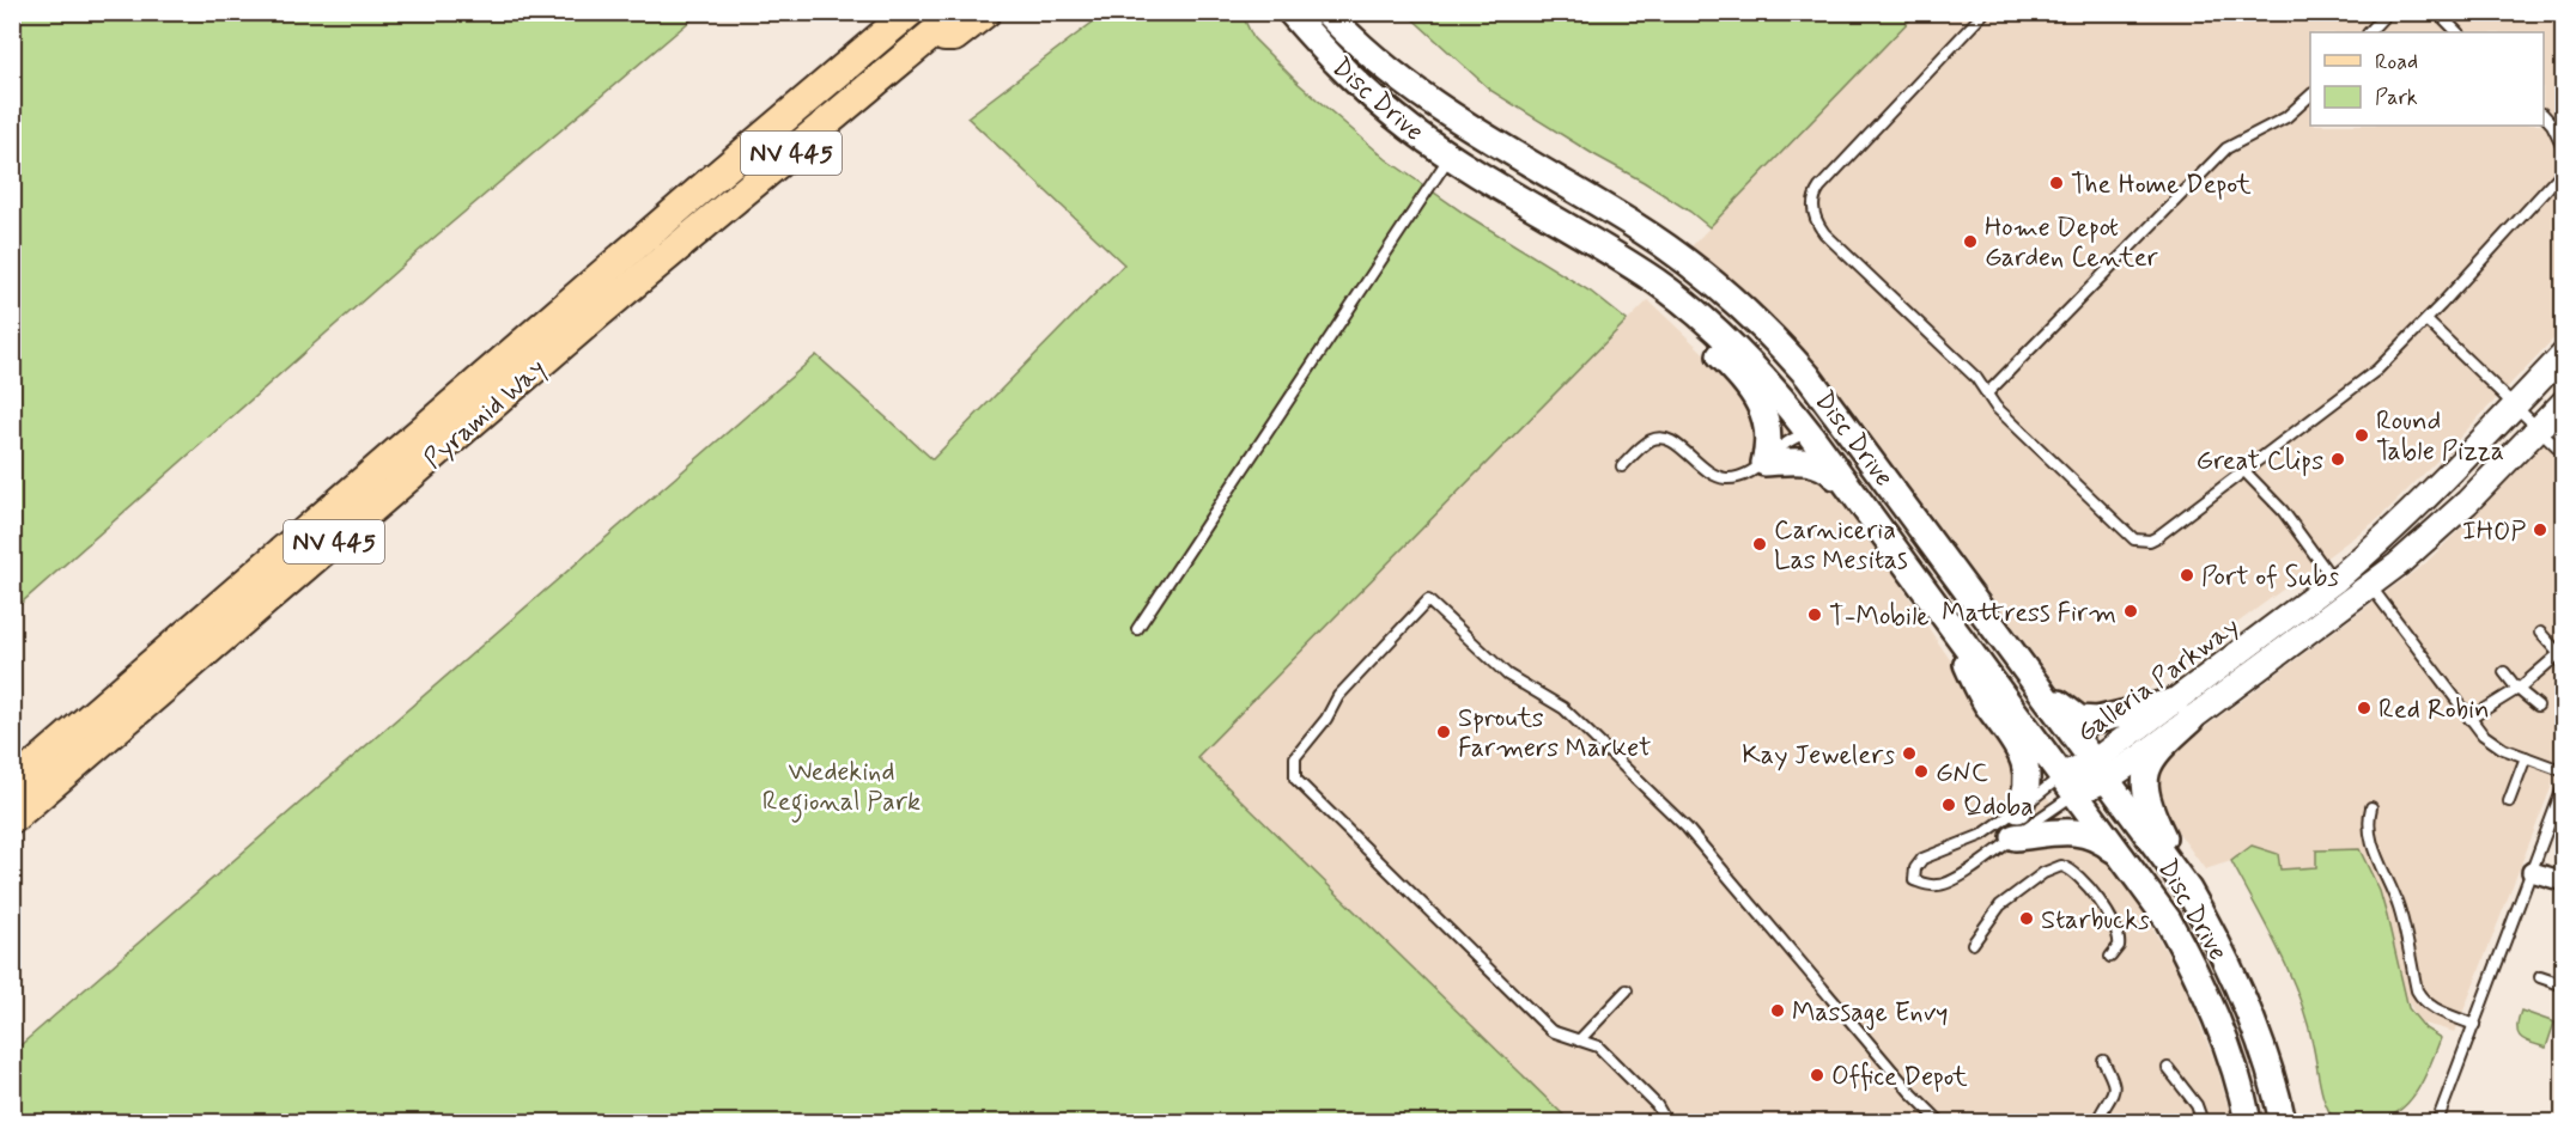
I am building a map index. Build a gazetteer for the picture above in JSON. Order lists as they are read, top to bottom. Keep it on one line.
{"streets":{"main road":["Disc Drive","NV 445","Pyramid Way"],"street":["Galleria Parkway"]},"crossings":[["Disc Drive","Galleria Parkway"]],"parks":["Wedekind Regional Park"],"places":["The Home Depot","Home Depot Garden Center","Round Table Pizza","Great Clips","IHOP","Carniceria Las Mesitas","Port of Subs","Mattress Firm","T-Mobile","Red Robin","Sprouts Farmers Market","Kay Jewelers","GNC","Qdoba","Starbucks","Massage Envy","Office Depot"],"legend":["Road","Park"]}
